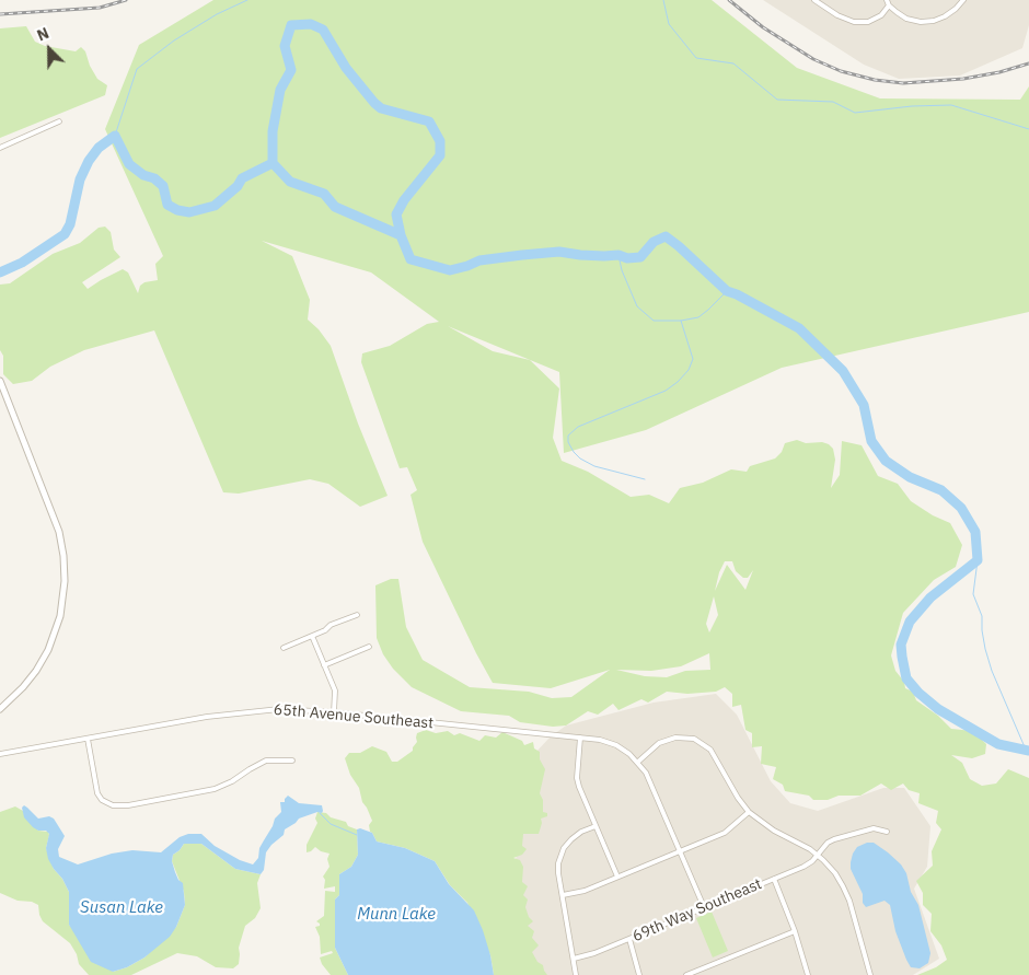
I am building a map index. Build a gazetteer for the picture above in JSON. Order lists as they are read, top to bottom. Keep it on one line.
{"streets":{"street":["65th Avenue Southeast","69th Way Southeast"]},"water":["Susan Lake","Munn Lake"],"north":"top left"}
